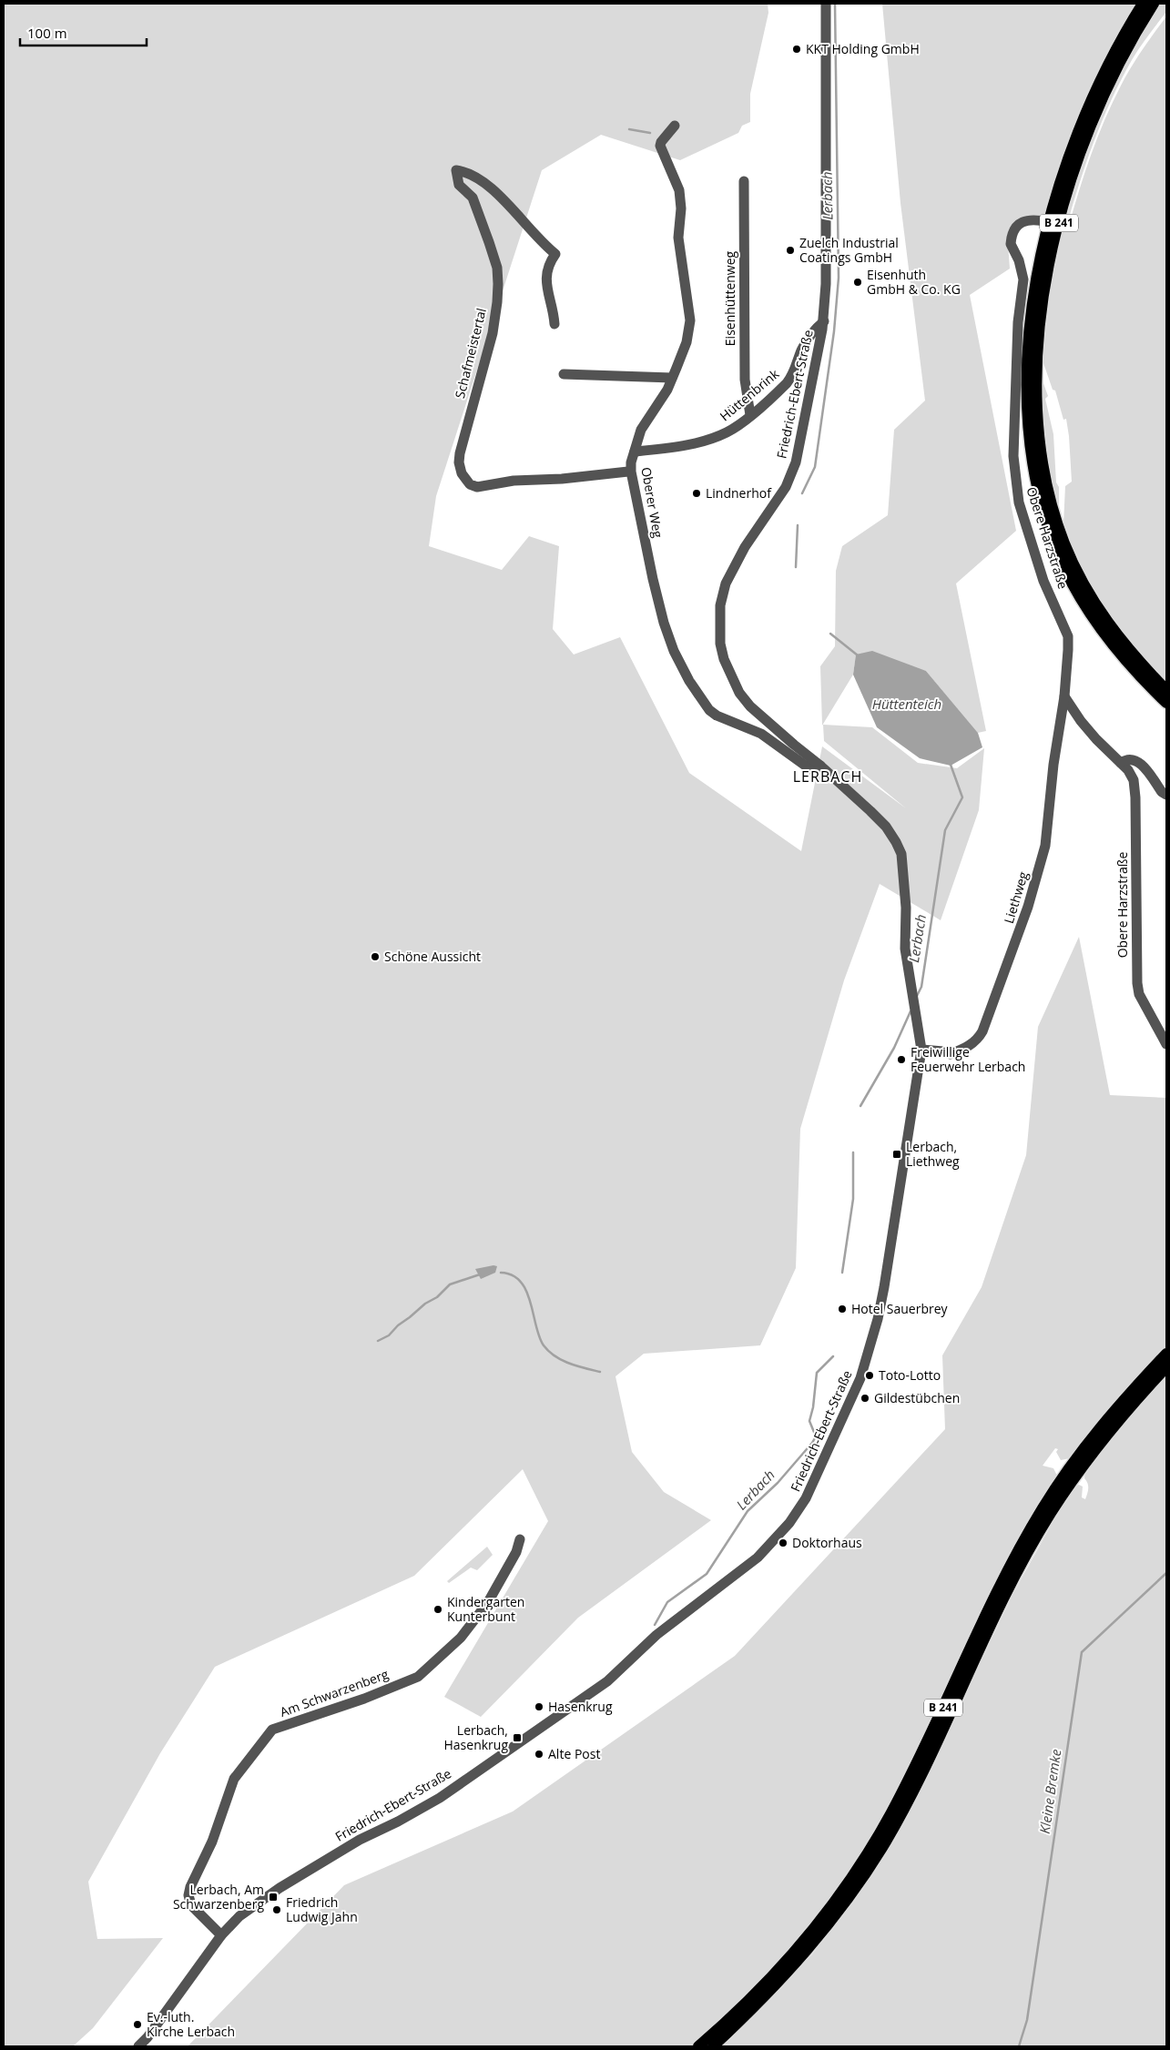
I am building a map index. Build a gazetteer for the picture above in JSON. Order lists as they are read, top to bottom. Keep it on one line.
{"streets":{"main road":["B 241"],"street":["Eisenhüttenweg","Schafmeistertal","Friedrich-Ebert-Straße","Hüttenbrink","Oberer Weg","Obere Harzstraße","Liethweg","Am Schwarzenberg"]},"crossings":[["B 241","Obere Harzstraße"],["Eisenhüttenweg","Hüttenbrink"],["Friedrich-Ebert-Straße","Hüttenbrink"],["Friedrich-Ebert-Straße","Oberer Weg"],["Friedrich-Ebert-Straße","Liethweg"],["Friedrich-Ebert-Straße","Am Schwarzenberg"],["Hüttenbrink","Oberer Weg"],["Obere Harzstraße","Liethweg"]],"districts":["LERBACH"],"water":["Lerbach","Hüttenteich","Kleine Bremke"],"places":{"other":["KKT Holding GmbH","Zuelch Industrial Coatings GmbH","Eisenhuth GmbH & Co. KG","Lindnerhof","Schöne Aussicht","Freiwillige Feuerwehr Lerbach","Hotel Sauerbrey","Toto-Lotto","Gildestübchen","Doktorhaus","Kindergarten Kunterbunt","Hasenkrug","Alte Post","Friedrich Ludwig Jahn","Ev.-luth. Kirche Lerbach"],"transit":["Lerbach, Liethweg","Lerbach, Hasenkrug","Lerbach, Am Schwarzenberg"]},"scale_bar":"100 m"}
